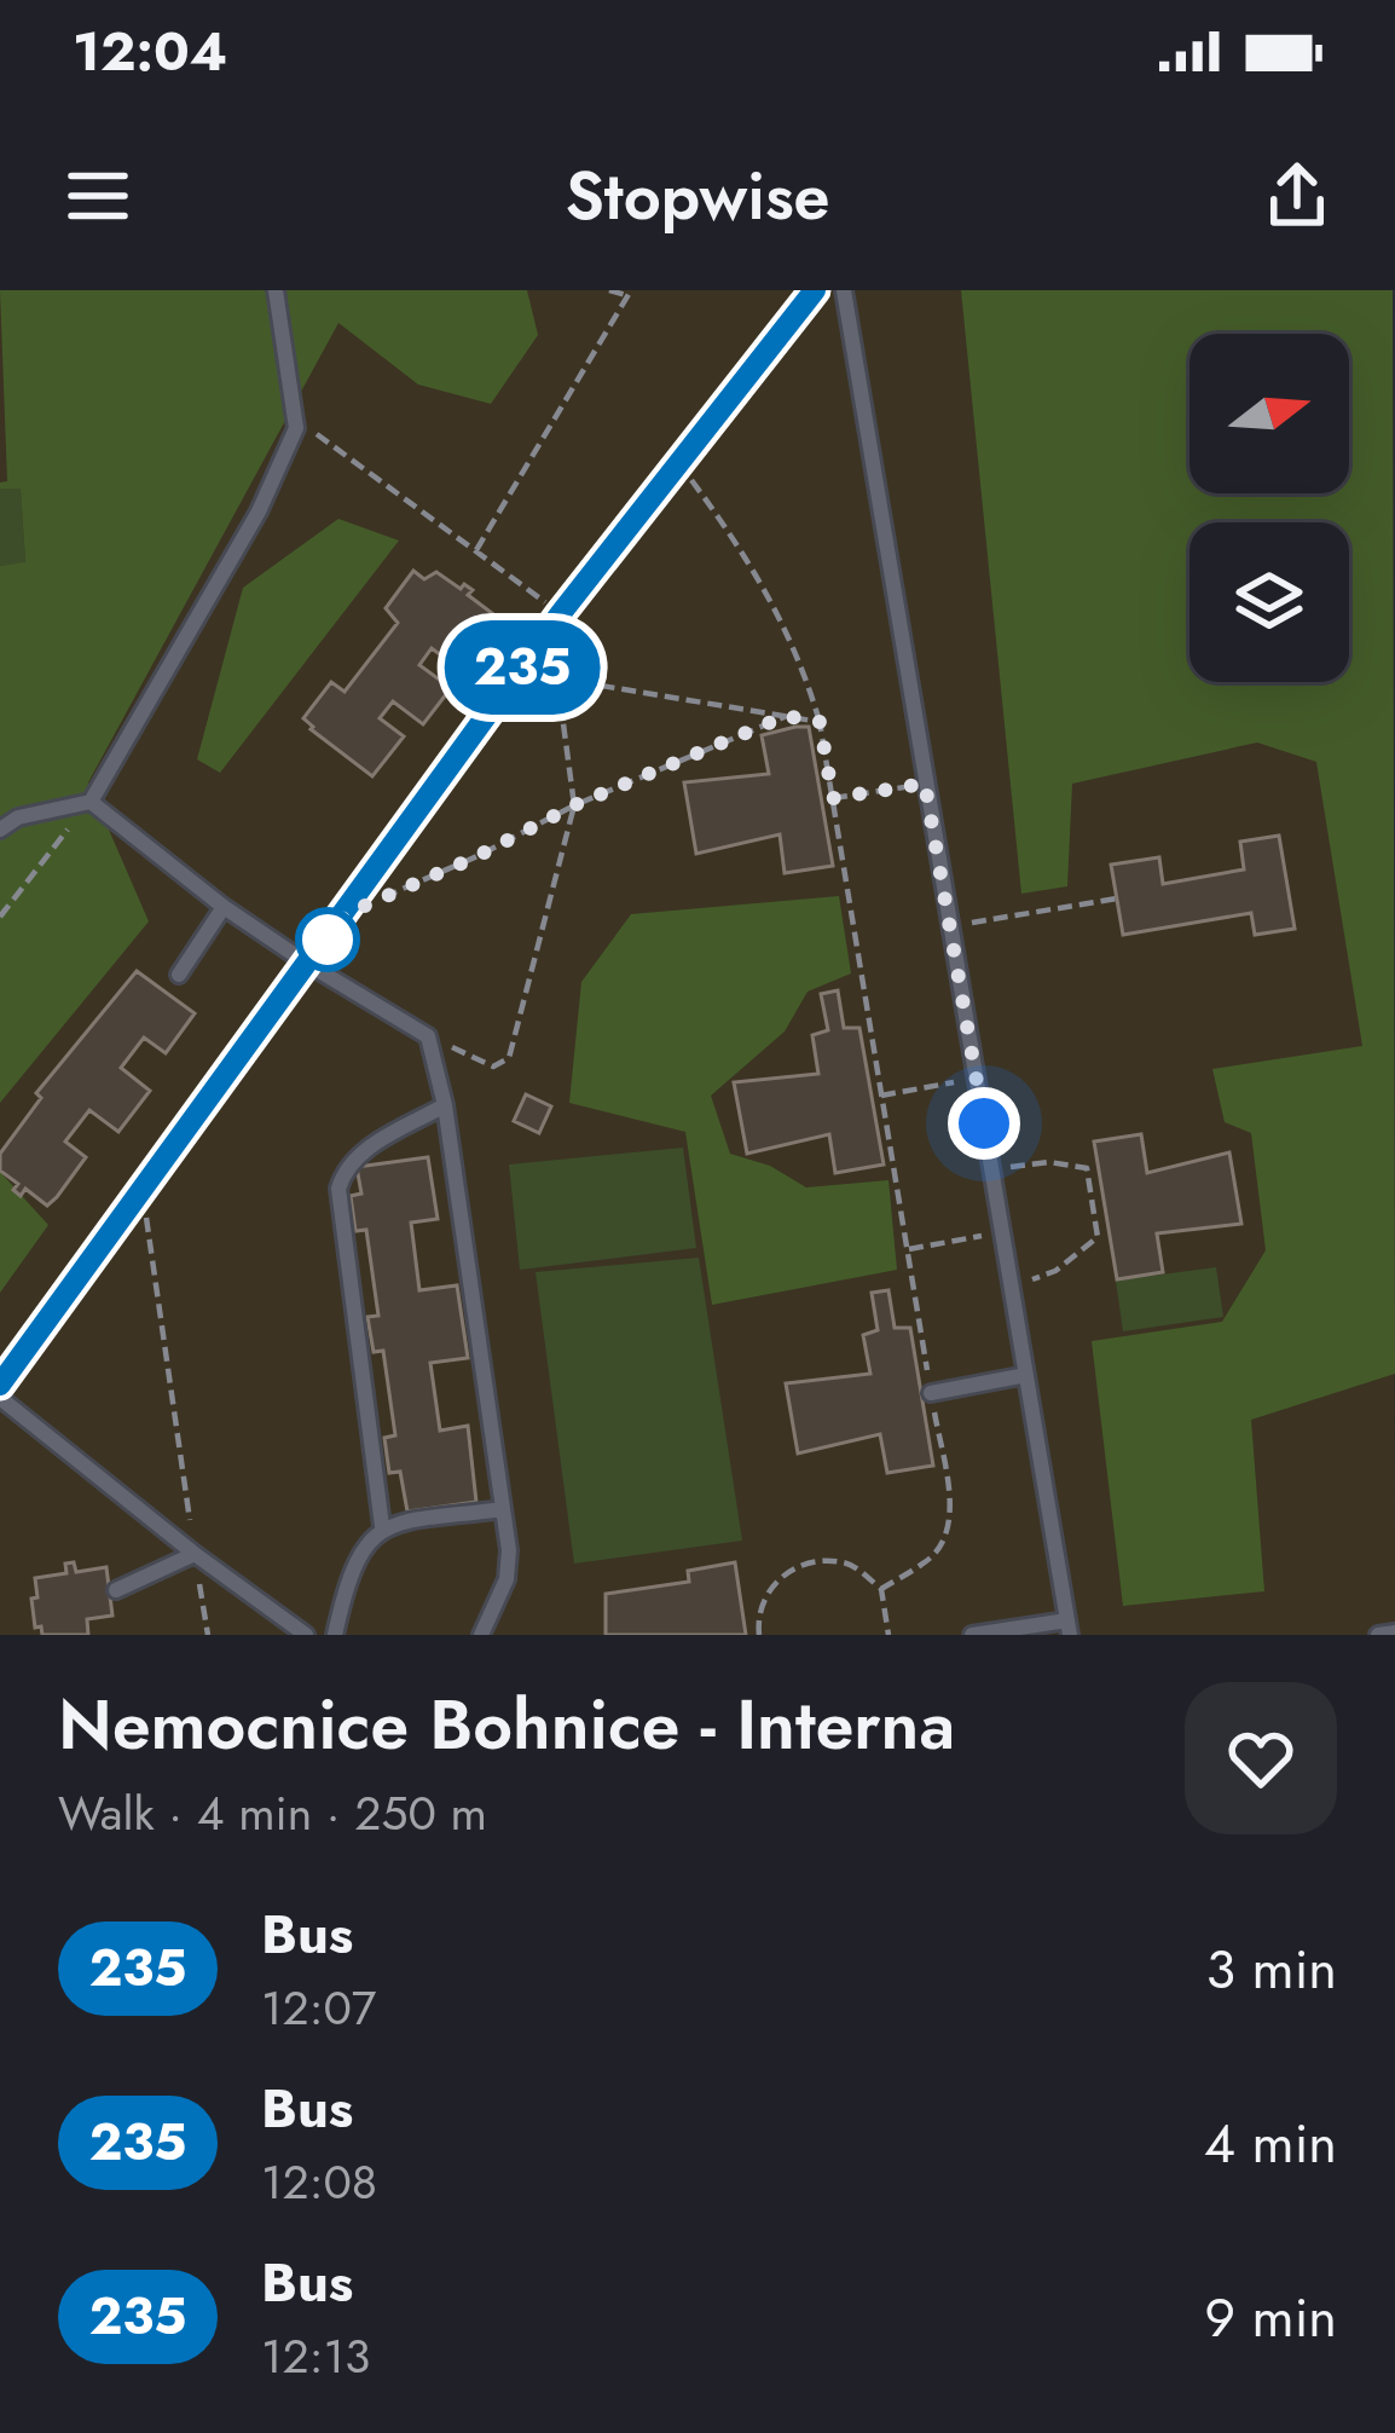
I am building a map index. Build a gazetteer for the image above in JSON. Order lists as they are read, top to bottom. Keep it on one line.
{"lines":["bus line 235"],"north":"right","page":{"status":"12:04","header":"Stopwise","on_map":"235","heading":["Nemocnice Bohnice - Interna","Walk · 4 min · 250 m"],"list":[{"mark":"235","name":"Bus","note":"12:07","value":"3 min"},{"mark":"235","name":"Bus","note":"12:08","value":"4 min"},{"mark":"235","name":"Bus","note":"12:13","value":"9 min"}]}}
